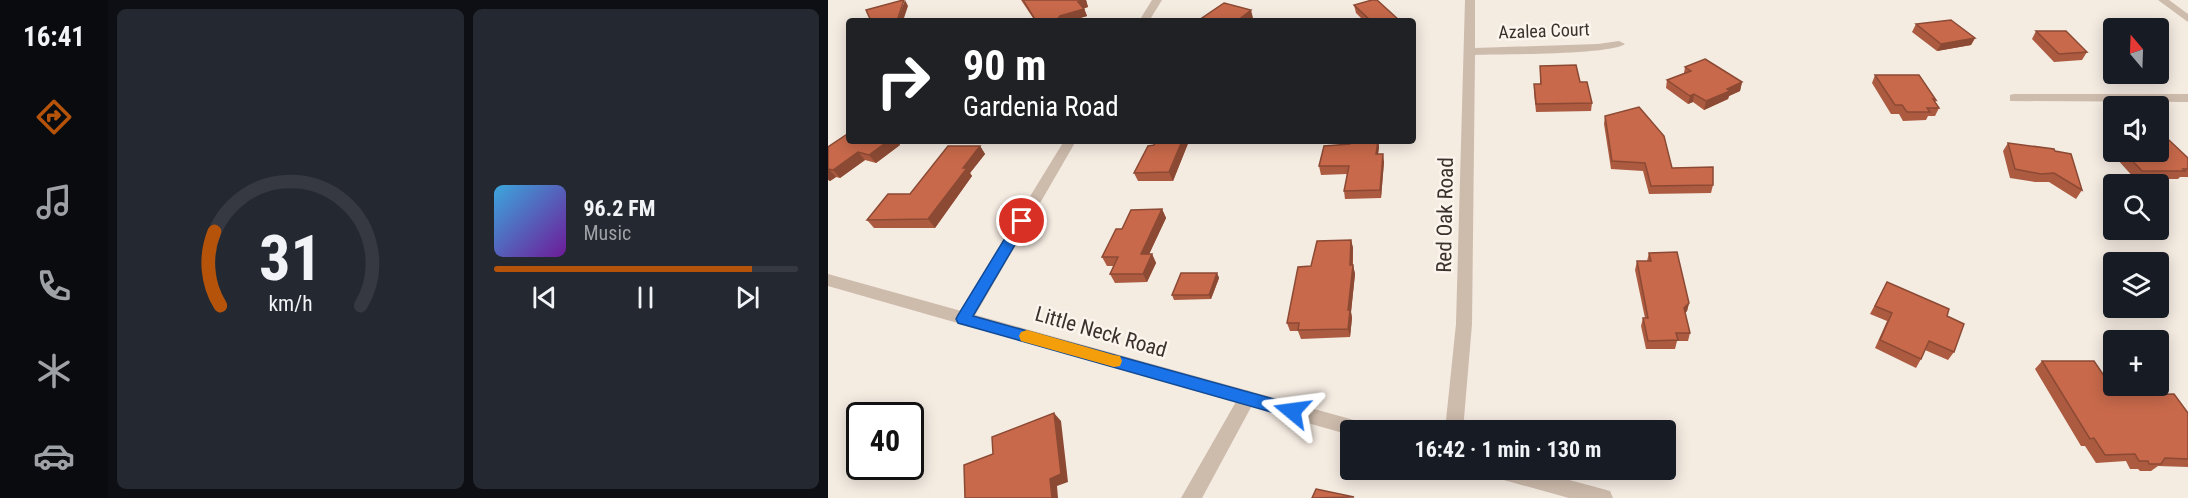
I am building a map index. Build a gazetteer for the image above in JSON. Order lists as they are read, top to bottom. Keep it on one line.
{"streets":{"street":["Azalea Court","Red Oak Road","Little Neck Road"]},"crossings":[["Azalea Court","Red Oak Road"]],"north":"top","page":{"tabs":"16:41","map_buttons":"+","turn":["90 m","Gardenia Road"],"song":["96.2 FM","Music"],"limit":"40","trip":"16:42 · 1 min · 130 m","gauge":["31","km/h"]}}
